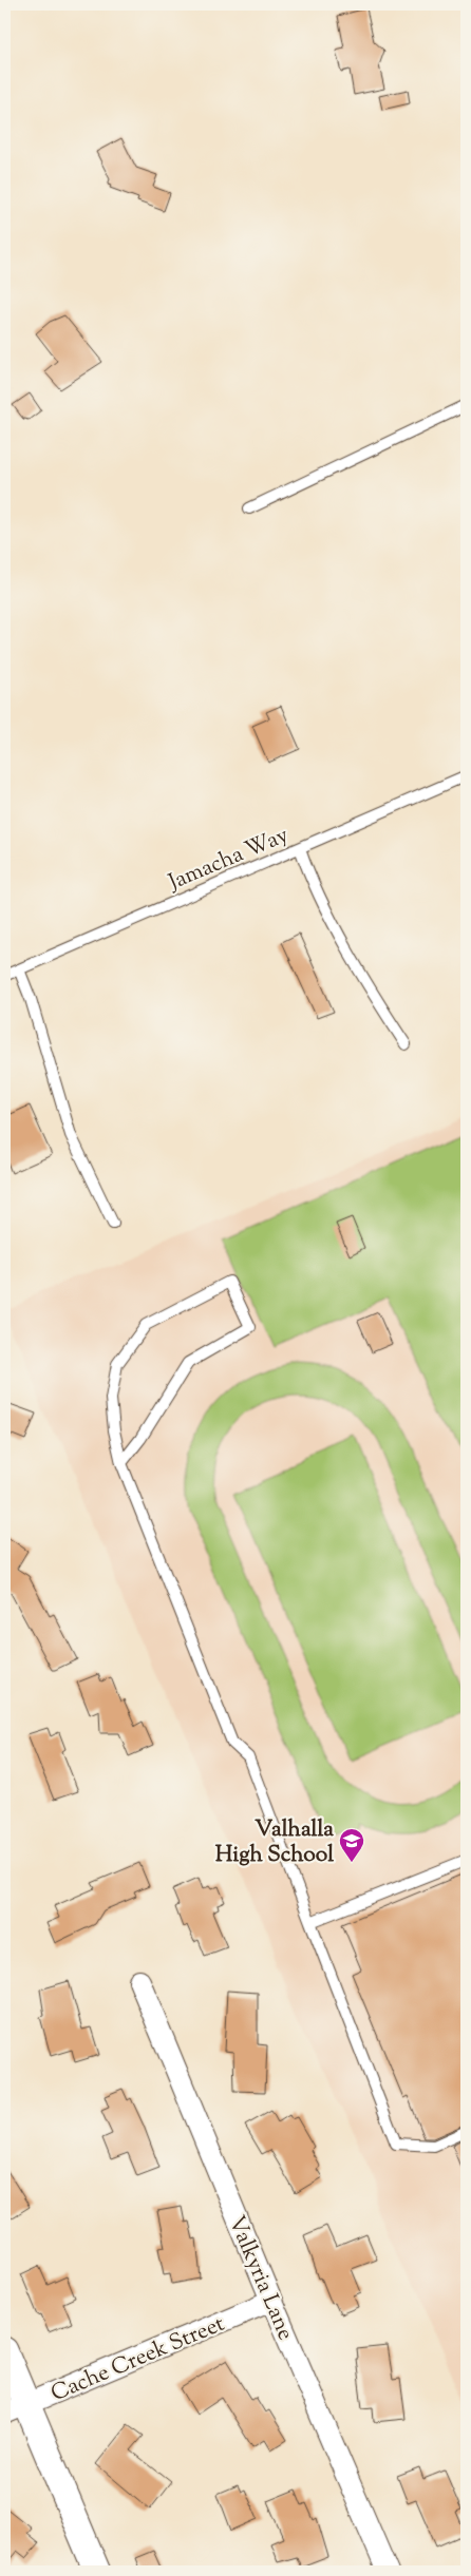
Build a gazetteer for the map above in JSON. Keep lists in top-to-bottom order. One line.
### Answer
{"streets":{"street":["Valkyria Lane","Cache Creek Street"],"lane":["Jamacha Way"]},"crossings":[["Valkyria Lane","Cache Creek Street"]],"places":{"school or university":["Valhalla High School"]}}
